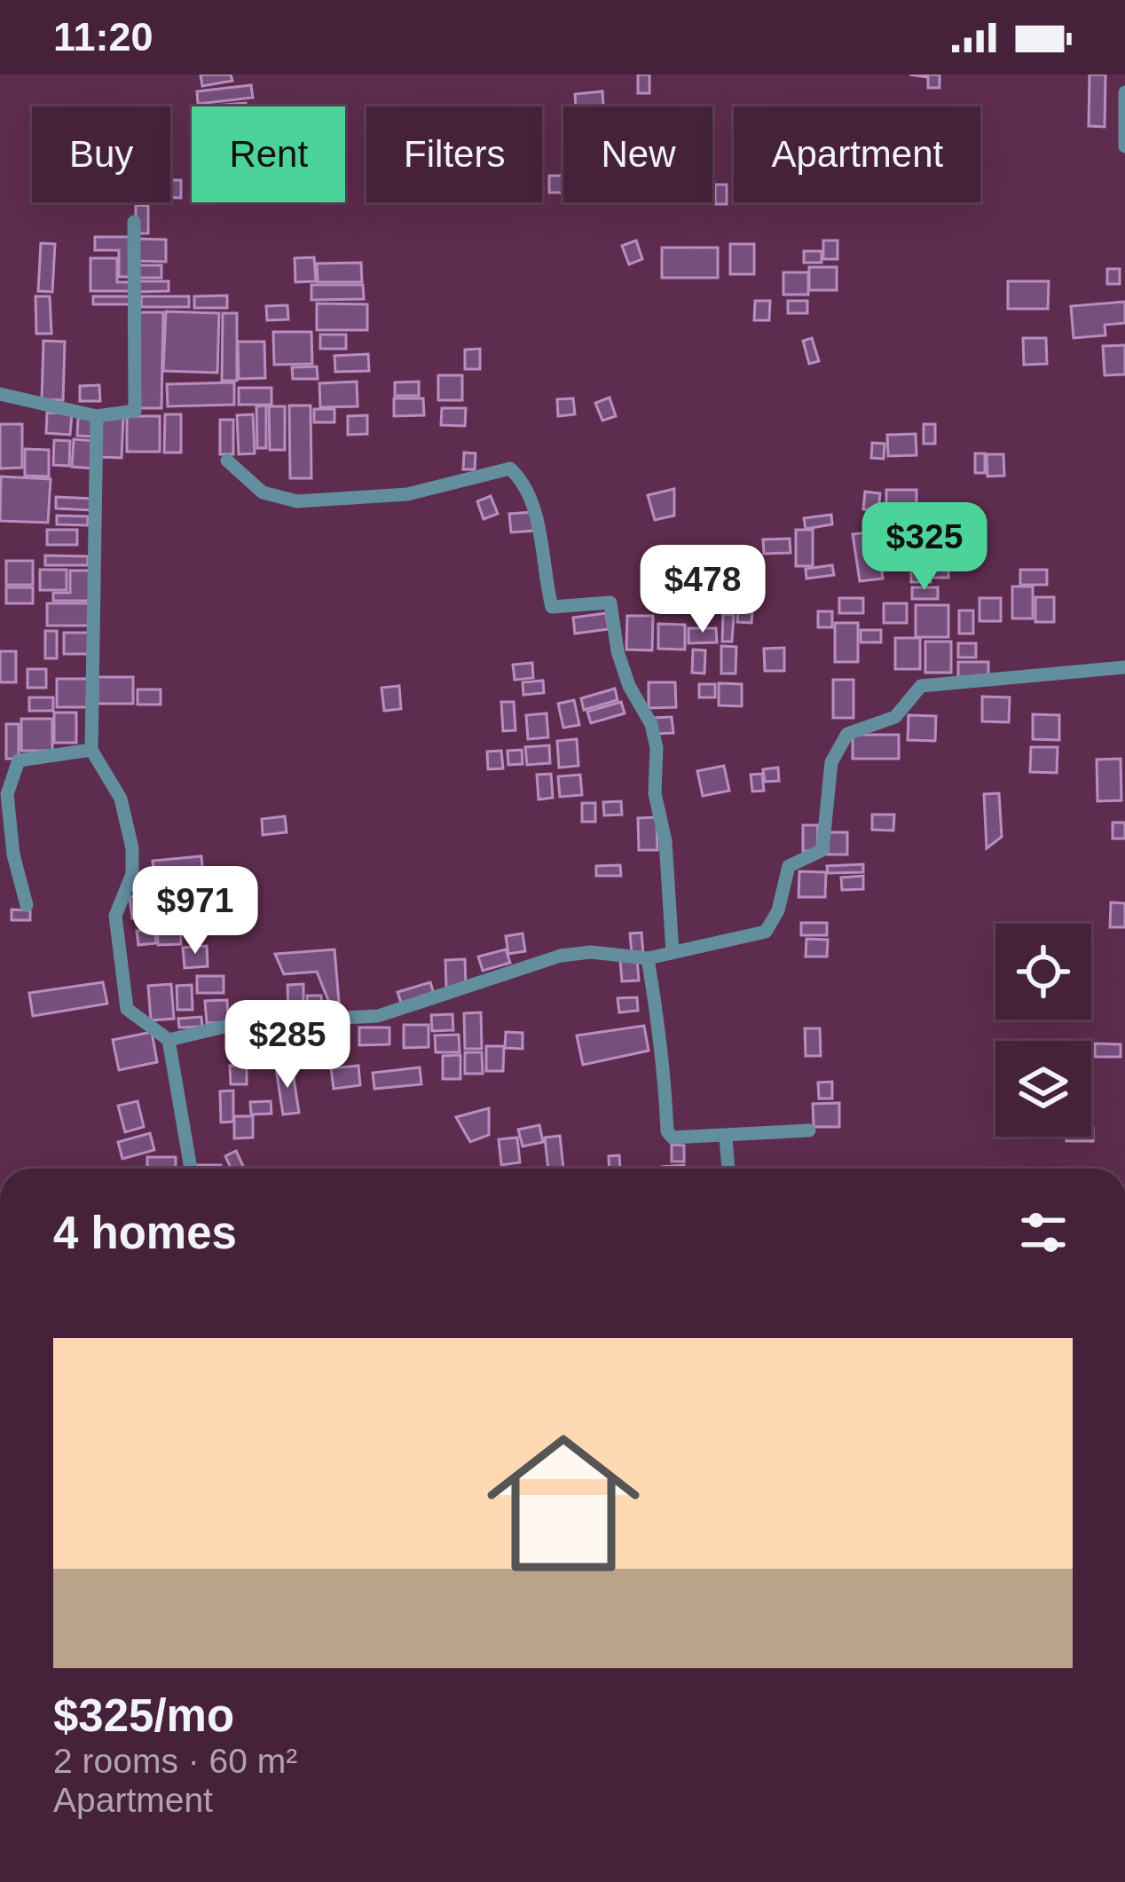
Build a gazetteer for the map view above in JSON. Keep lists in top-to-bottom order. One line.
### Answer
{"page":{"status":"11:20","chip":["Buy","Rent","Filters","New","Apartment"],"price":["$325","$478","$971","$285"],"heading":"4 homes","list":[{"name":"$325/mo","note":"2 rooms · 60 m² · Apartment"}]}}
